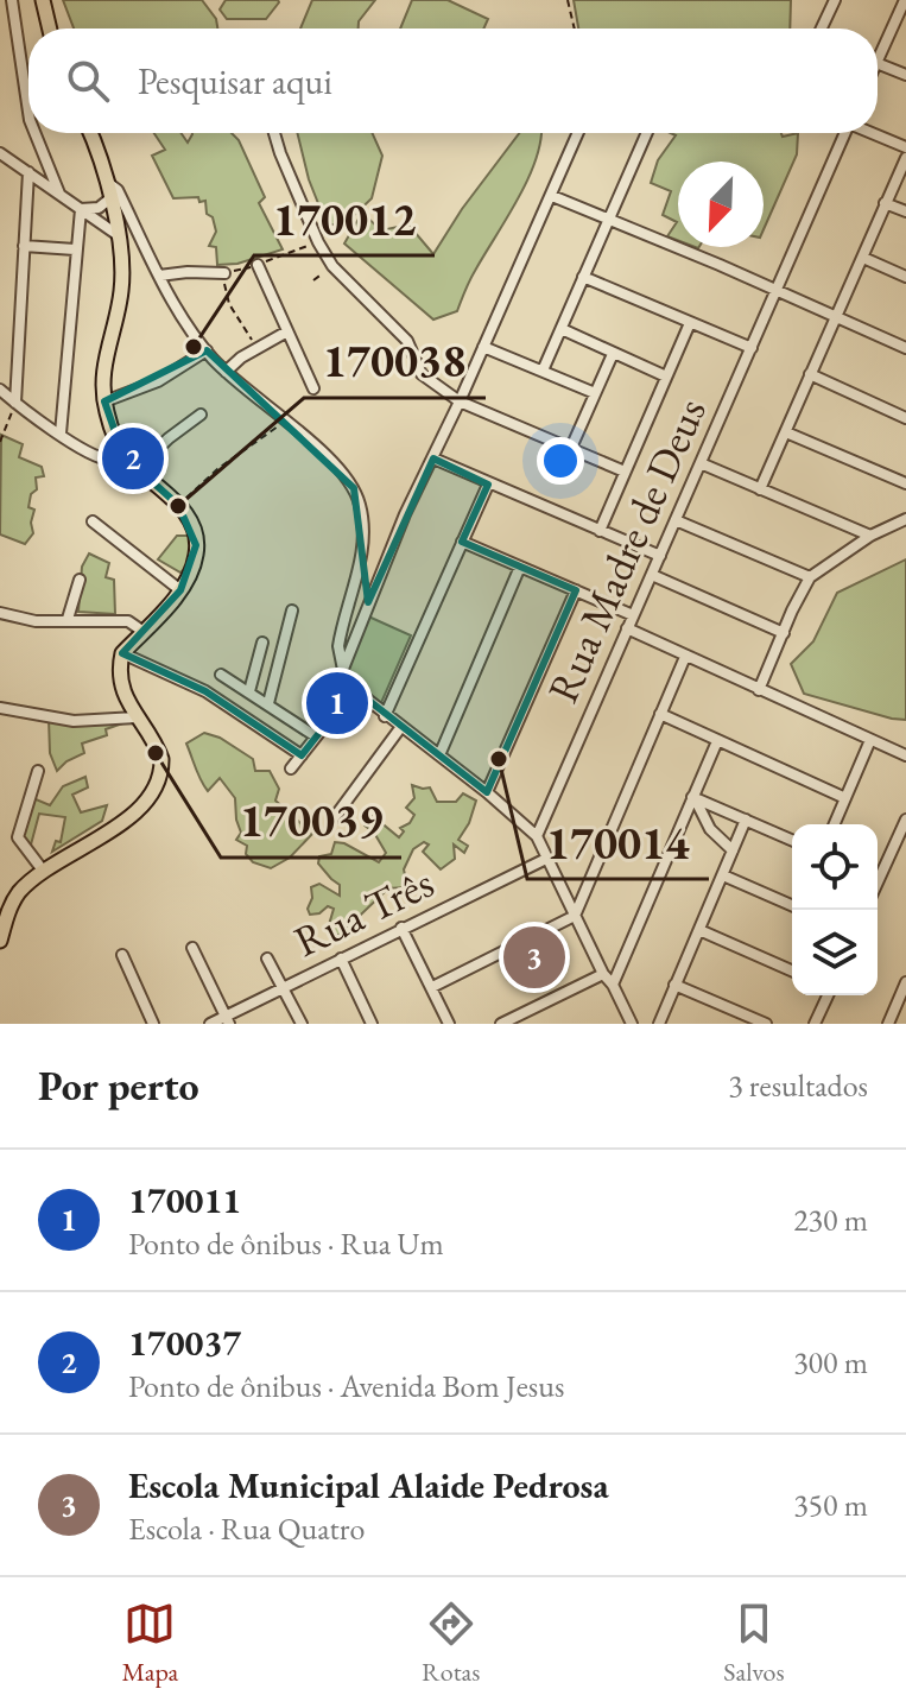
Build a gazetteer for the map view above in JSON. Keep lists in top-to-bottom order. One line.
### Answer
{"streets":{"street":["Rua Madre de Deus","Rua Três"]},"places":["170012","170038","170039","170014"],"north":"bottom left","page":{"search":"Pesquisar aqui","pins":["2","1","3"],"heading":["Por perto","3 resultados"],"list":[{"mark":"1","name":"170011","note":"Ponto de ônibus · Rua Um","value":"230 m"},{"mark":"2","name":"170037","note":"Ponto de ônibus · Avenida Bom Jesus","value":"300 m"},{"mark":"3","name":"Escola Municipal Alaide Pedrosa","note":"Escola · Rua Quatro","value":"350 m"}],"nav":["Mapa","Rotas","Salvos"]}}
